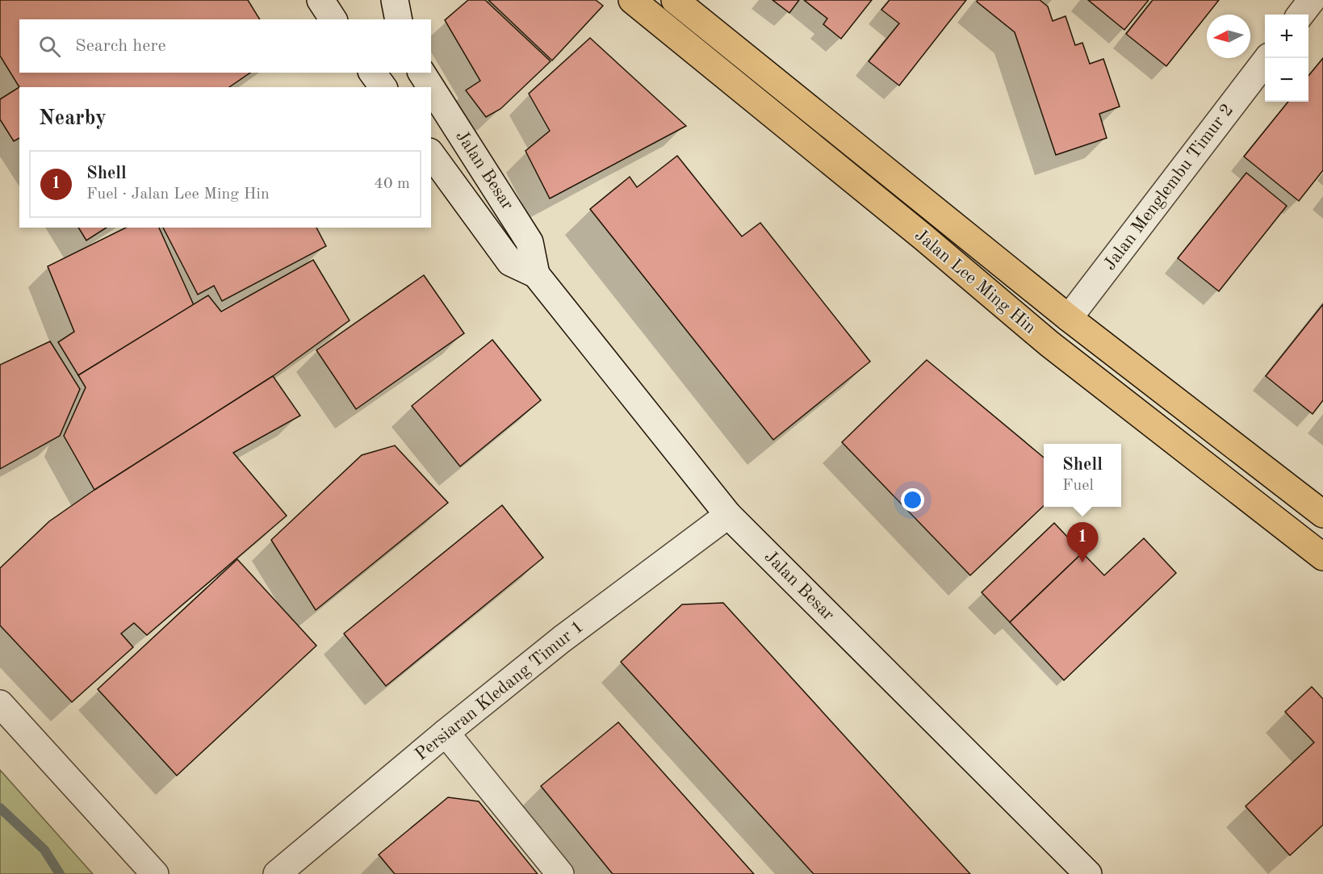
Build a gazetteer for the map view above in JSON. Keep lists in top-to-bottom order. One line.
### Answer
{"streets":{"main road":["Jalan Lee Ming Hin"],"street":["Jalan Besar","Jalan Menglembu Timur 2","Persiaran Kledang Timur 1"]},"crossings":[["Jalan Besar","Persiaran Kledang Timur 1"],["Jalan Menglembu Timur 2","Jalan Lee Ming Hin"]],"north":"left","page":{"map_buttons":["+","−"],"search":"Search here","heading":"Nearby","list":[{"mark":"1","name":"Shell","note":"Fuel · Jalan Lee Ming Hin","value":"40 m"}],"popup":["Shell","Fuel"],"pins":"1"}}
